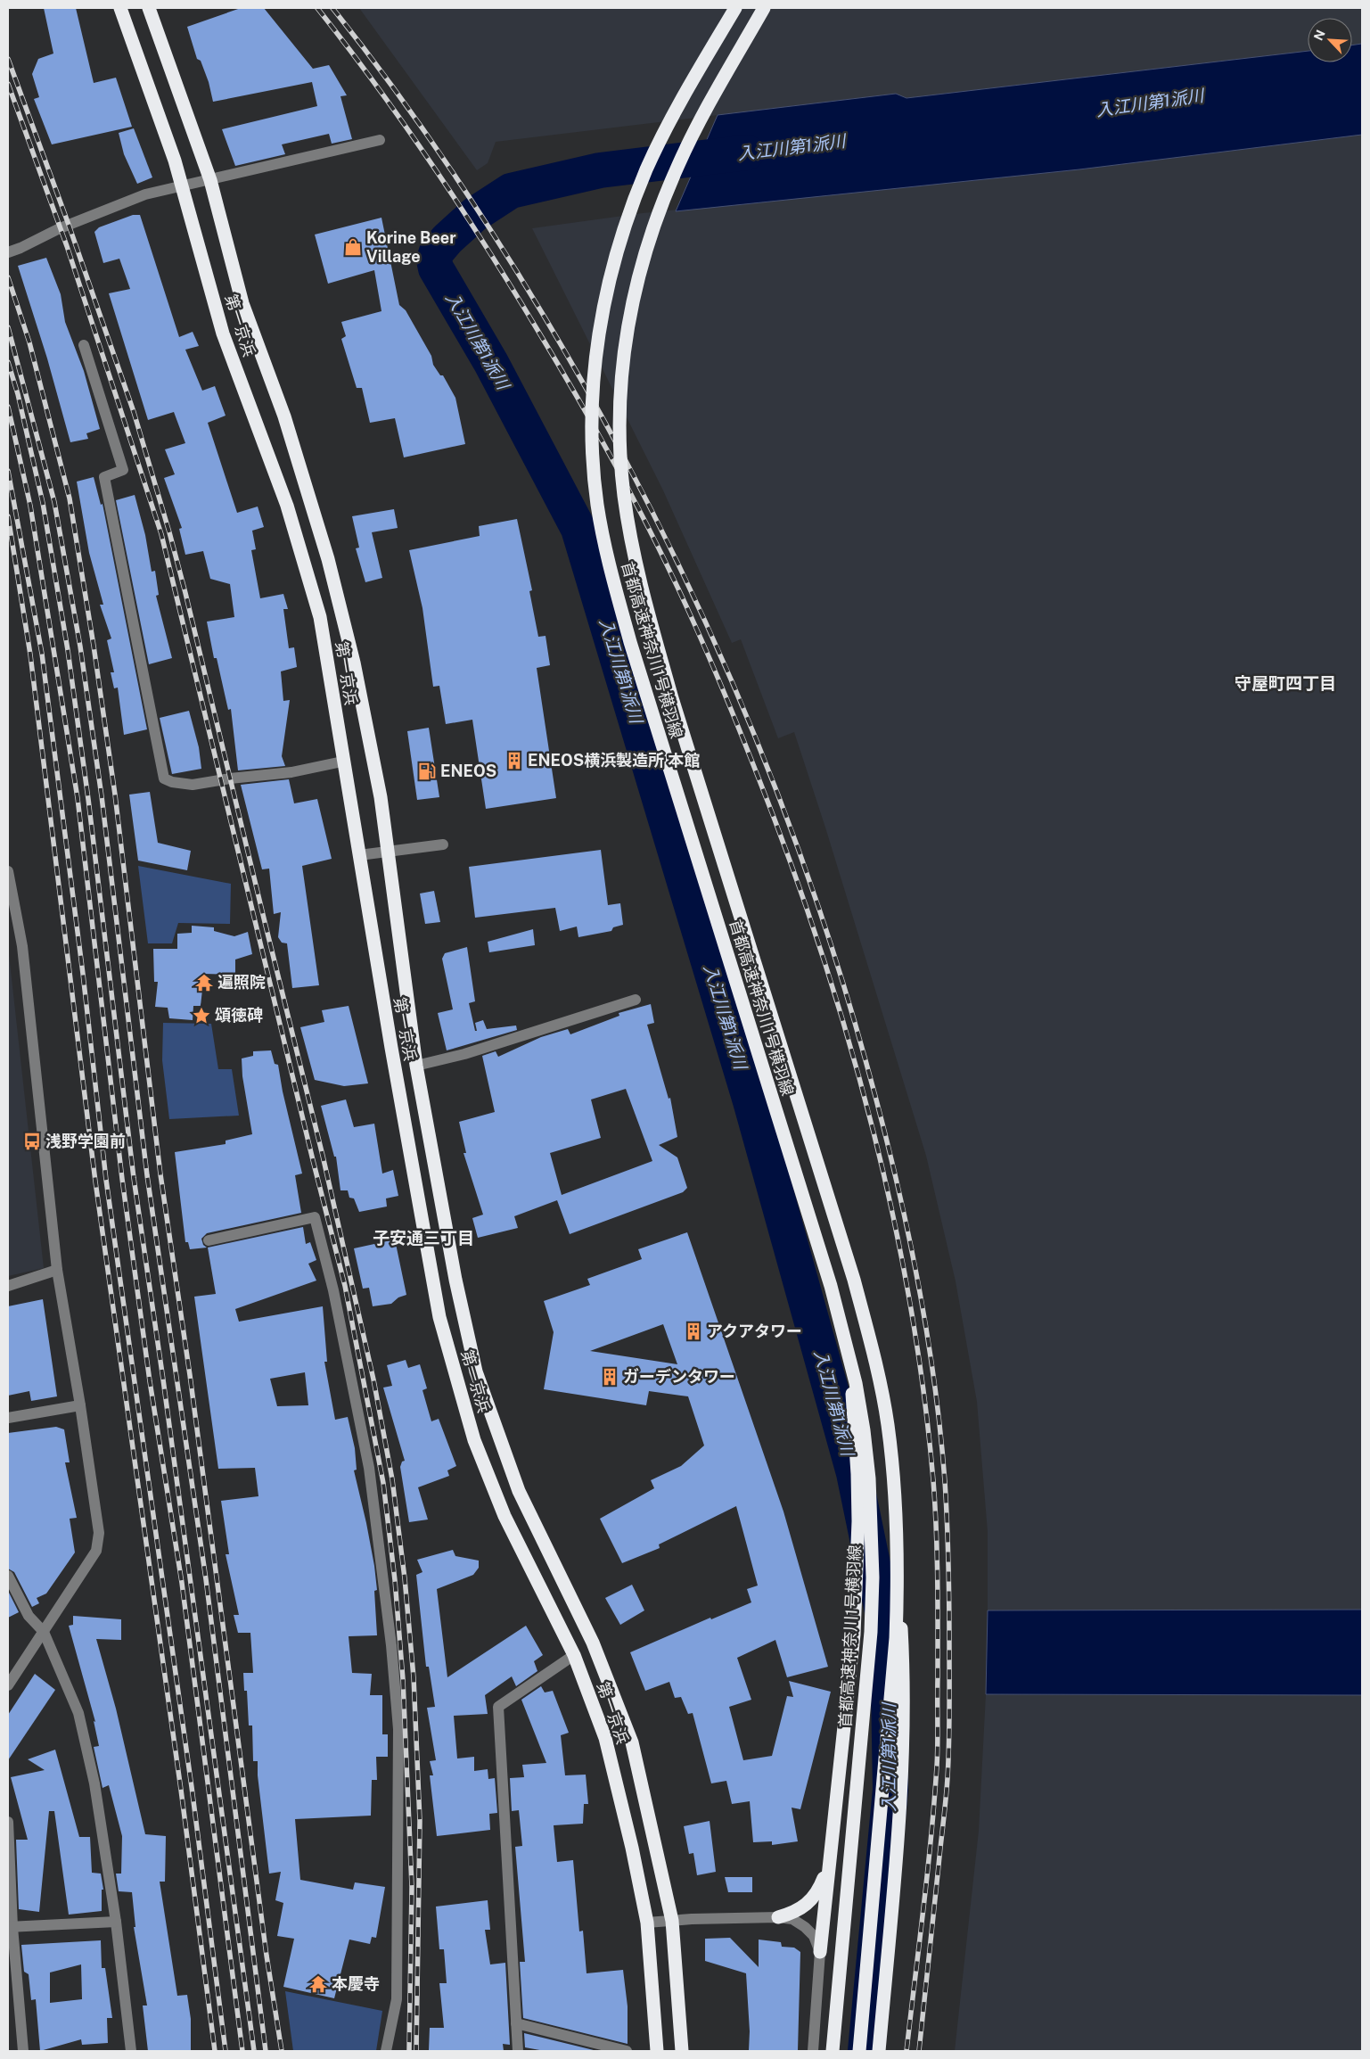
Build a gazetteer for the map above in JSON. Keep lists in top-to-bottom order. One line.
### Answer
{"streets":{"highway":["第一京浜","首都高速神奈川1号横羽線"]},"districts":["守屋町四丁目","子安通三丁目"],"water":["入江川第1派川"],"places":{"shop":["Korine Beer Village"],"building":["ENEOS横浜製造所 本館","アクアタワー","ガーデンタワー"],"fuel station":["ENEOS"],"temple":["遍照院","本慶寺"],"place":["頌徳碑"],"bus stop":["浅野学園前"]},"north":"top left"}
